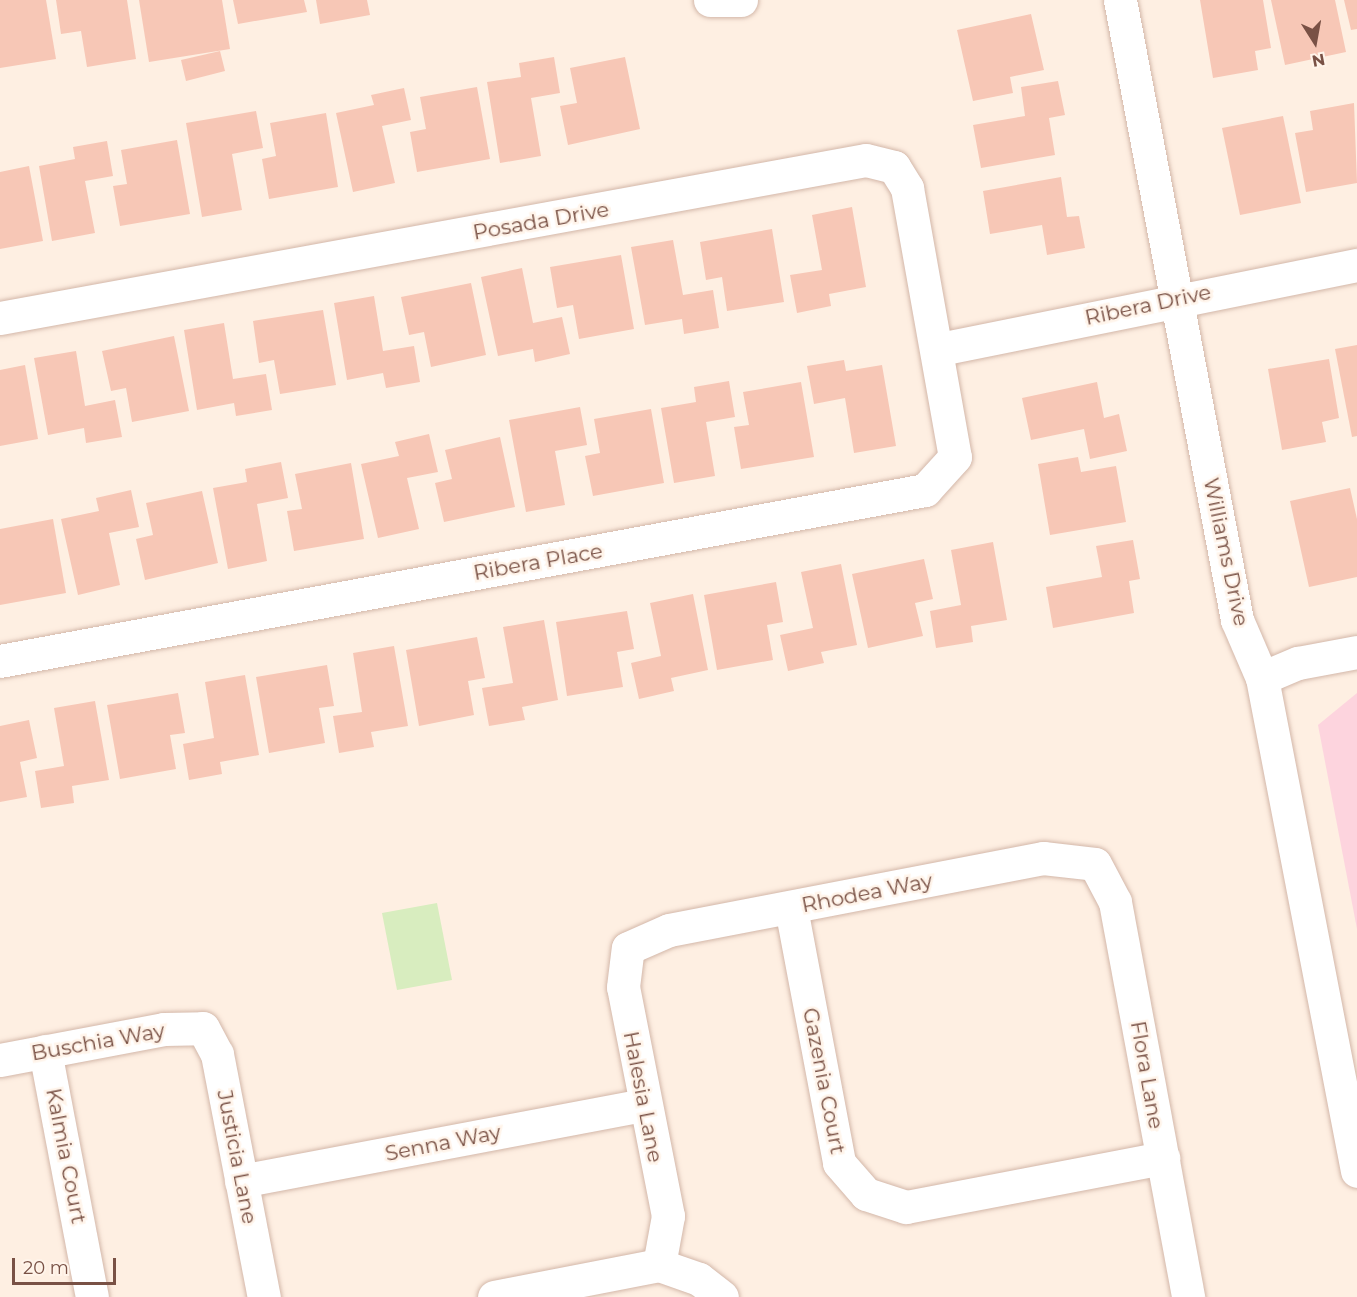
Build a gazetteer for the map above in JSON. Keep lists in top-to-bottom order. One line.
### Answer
{"streets":{"street":["Posada Drive","Ribera Drive","Williams Drive","Ribera Place","Rhodea Way","Buschia Way","Flora Lane","Gazenia Court","Halesia Lane","Senna Way","Kalmia Court","Justicia Lane"]},"crossings":[["Posada Drive","Ribera Drive"],["Posada Drive","Ribera Place"],["Ribera Drive","Williams Drive"],["Ribera Drive","Ribera Place"],["Rhodea Way","Flora Lane"],["Rhodea Way","Gazenia Court"],["Rhodea Way","Halesia Lane"],["Buschia Way","Kalmia Court"],["Buschia Way","Justicia Lane"],["Flora Lane","Gazenia Court"],["Halesia Lane","Senna Way"],["Senna Way","Justicia Lane"]],"scale_bar":"20 m","north":"bottom"}
